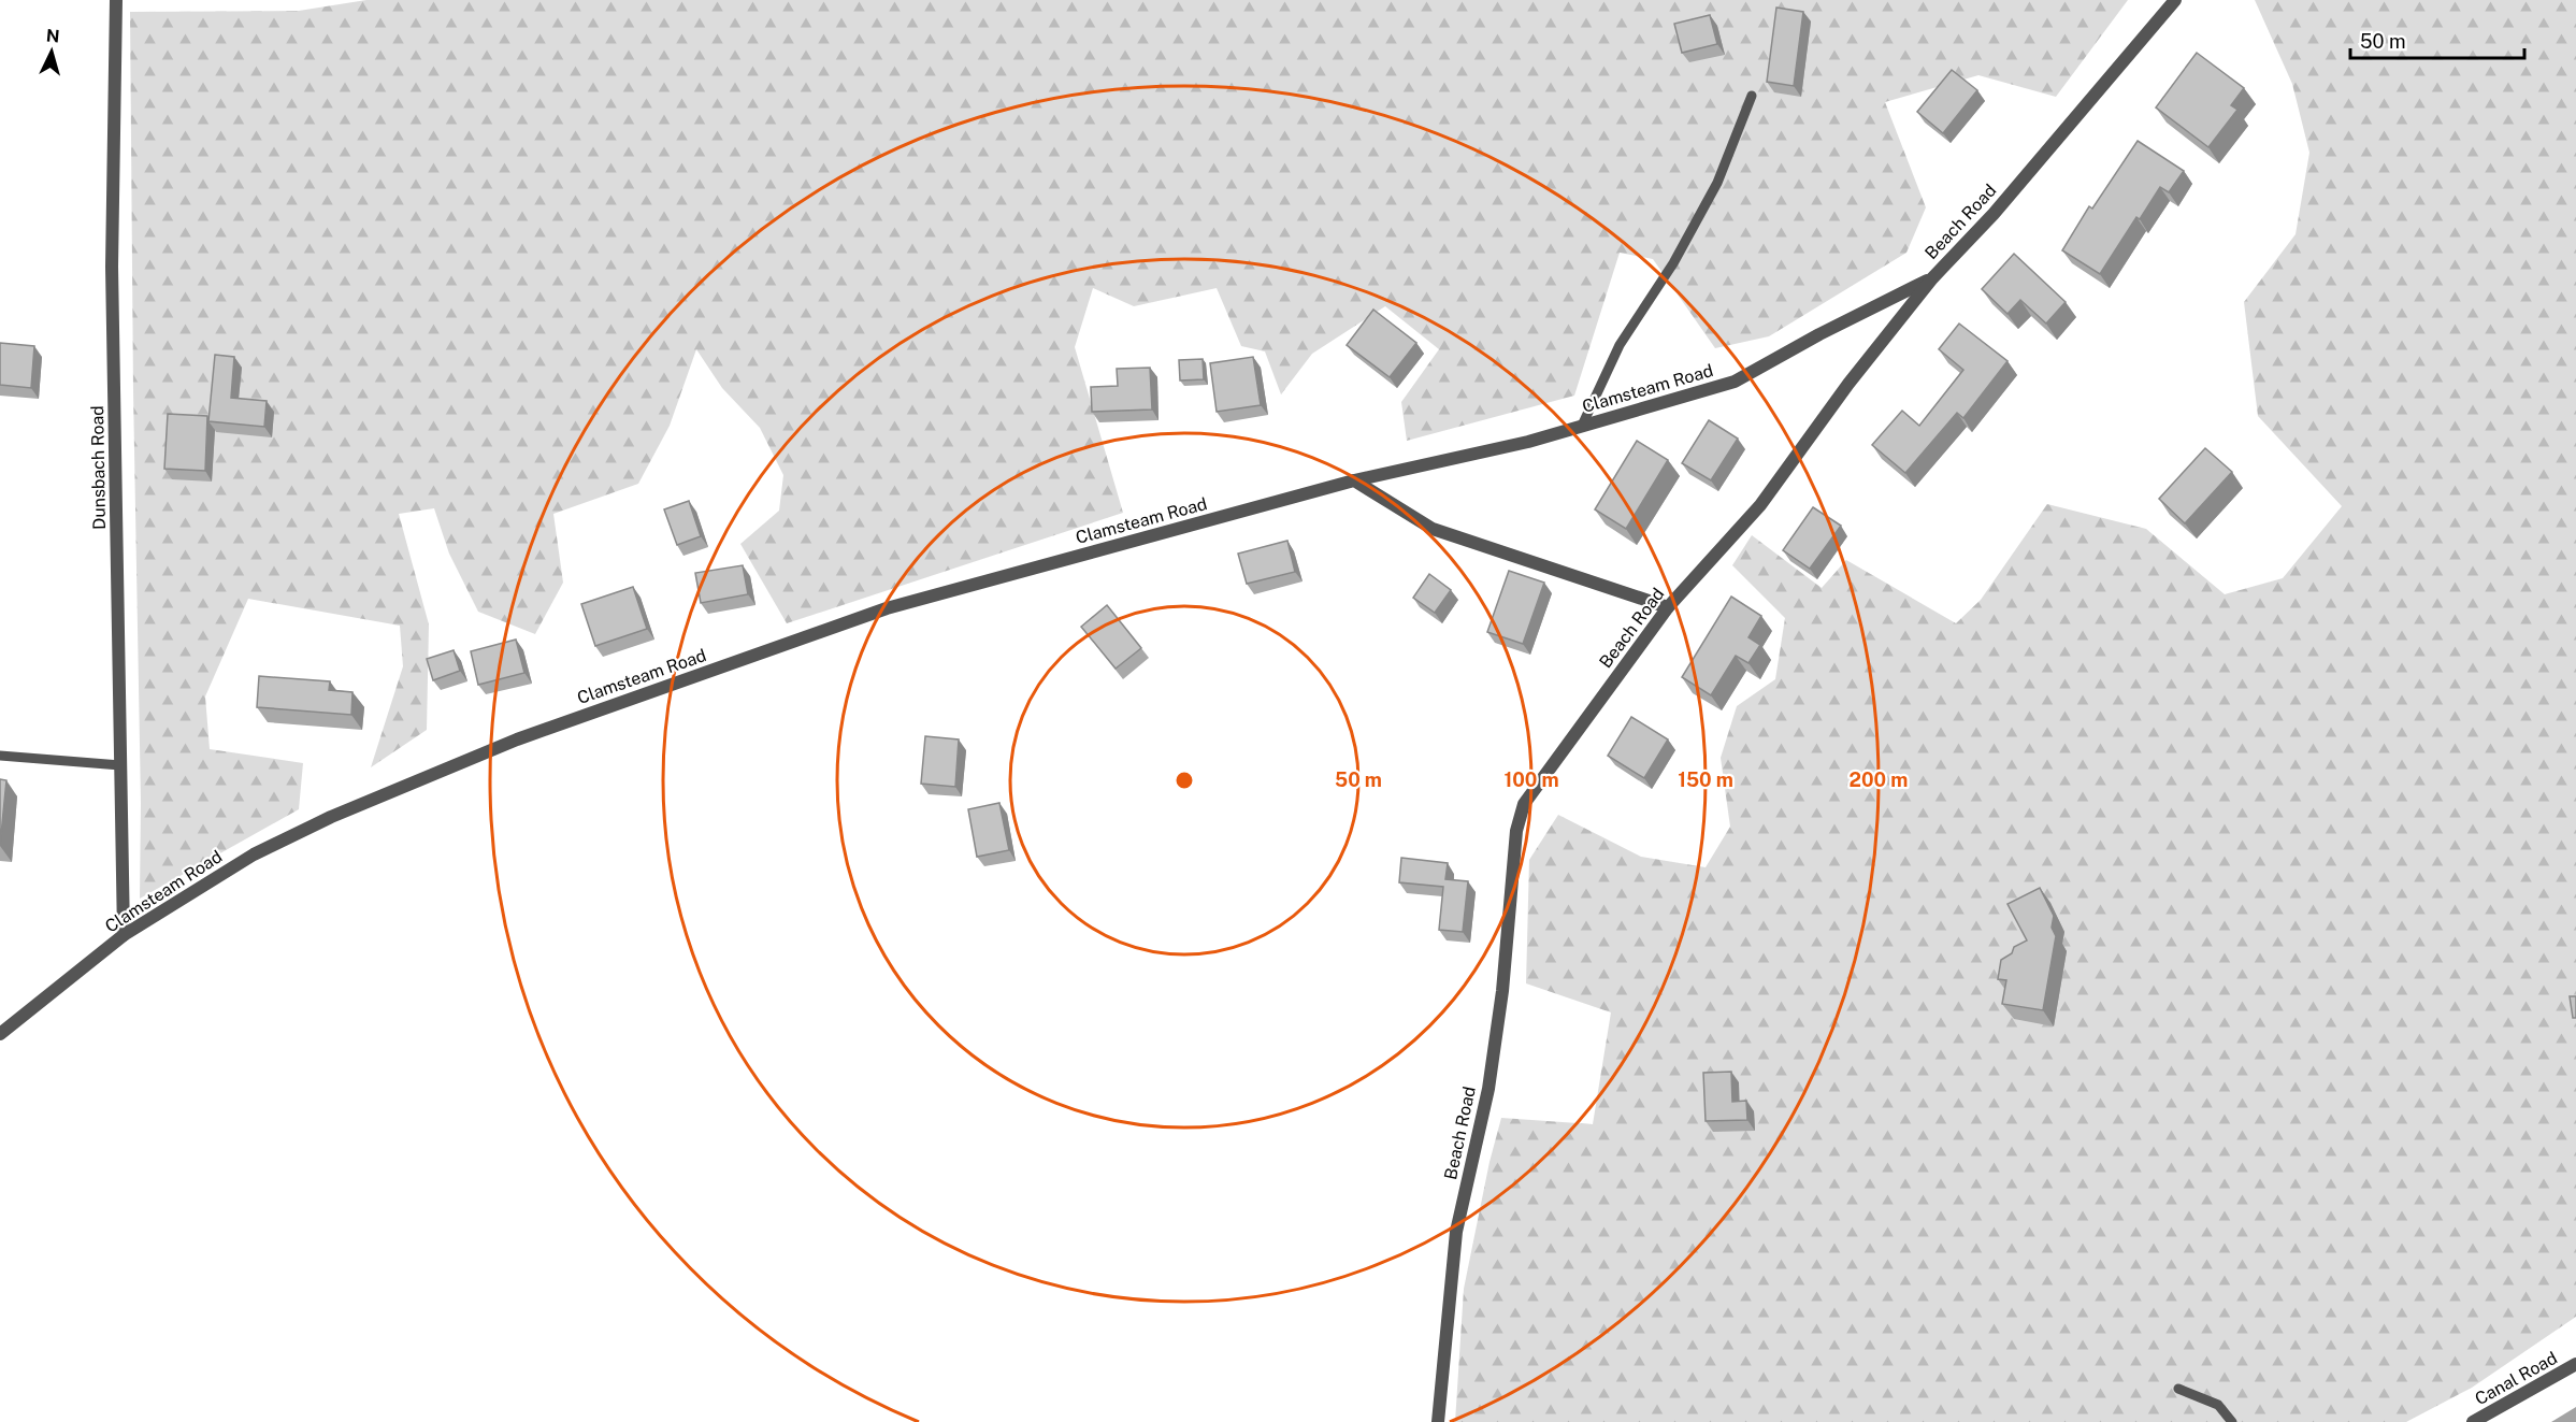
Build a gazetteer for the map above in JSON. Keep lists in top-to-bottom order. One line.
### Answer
{"streets":{"street":["Beach Road","Clamsteam Road","Dunsbach Road","Canal Road"]},"crossings":[["Beach Road","Clamsteam Road"],["Clamsteam Road","Dunsbach Road"]],"scale_bar":"50 m","north":"top","rings":["50 m","100 m","150 m","200 m"]}
